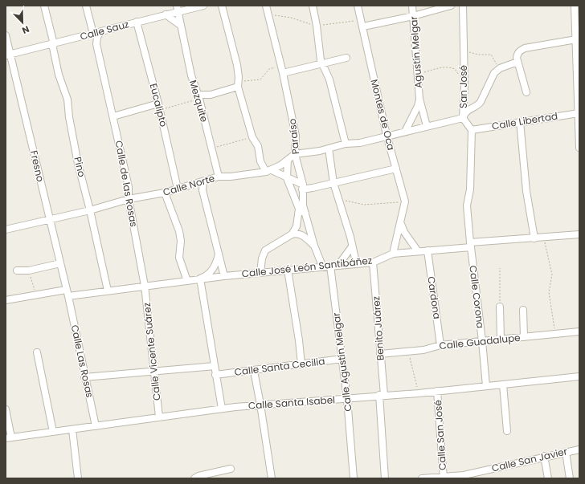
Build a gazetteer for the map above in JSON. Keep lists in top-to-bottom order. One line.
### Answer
{"streets":{"street":["Calle Sauz","Agustín Melgar","San José","Mezquite","Eucalipto","Montes de Oca","Calle Libertad","Paraíso","Fresno","Pino","Calle de las Rosas","Calle Norte","Calle José León Santibáñez","Calle Corona","Cardona","Benito Juárez","Calle Guadalupe","Calle Vicente Suárez","Calle Las Rosas","Calle Agustín Melgar","Calle Santa Cecilia","Calle Santa Isabel","Calle San José","Calle San Javier"]},"crossings":[["Calle Sauz","Mezquite"],["Calle Sauz","Eucalipto"],["Calle Sauz","Fresno"],["Calle Sauz","Pino"],["San José","Calle Libertad"],["Mezquite","Calle Norte"],["Eucalipto","Calle Norte"],["Paraíso","Calle Norte"],["Paraíso","Calle José León Santibáñez"],["Fresno","Calle Norte"],["Fresno","Calle José León Santibáñez"],["Fresno","Calle Las Rosas"],["Pino","Calle Norte"],["Pino","Calle José León Santibáñez"],["Calle de las Rosas","Calle Norte"],["Calle de las Rosas","Calle José León Santibáñez"],["Calle de las Rosas","Calle Vicente Suárez"],["Calle José León Santibáñez","Calle Corona"],["Calle José León Santibáñez","Cardona"],["Calle José León Santibáñez","Benito Juárez"],["Calle José León Santibáñez","Calle Vicente Suárez"],["Calle José León Santibáñez","Calle Las Rosas"],["Calle José León Santibáñez","Calle Agustín Melgar"],["Calle Corona","Calle Guadalupe"],["Calle Corona","Calle Santa Isabel"],["Cardona","Calle Guadalupe"],["Benito Juárez","Calle Guadalupe"],["Benito Juárez","Calle Santa Isabel"],["Calle Vicente Suárez","Calle Santa Isabel"],["Calle Las Rosas","Calle Santa Isabel"],["Calle Agustín Melgar","Calle Santa Cecilia"],["Calle Agustín Melgar","Calle Santa Isabel"],["Calle Santa Isabel","Calle San José"],["Calle San José","Calle San Javier"]],"north":"bottom right"}
